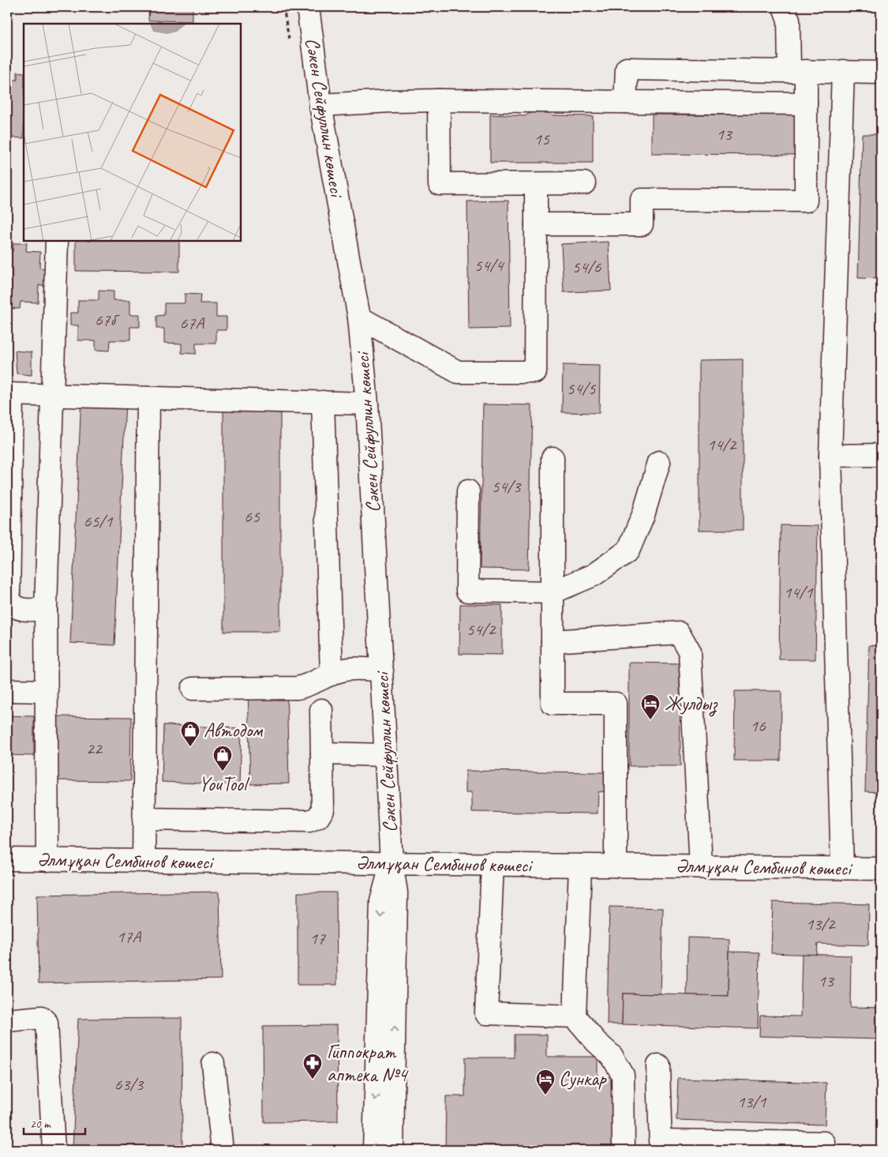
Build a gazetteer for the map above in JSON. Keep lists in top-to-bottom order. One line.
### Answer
{"streets":{"street":["Сәкен Сейфуллин көшесі","Әлмұқан Сембинов көшесі"]},"crossings":[["Сәкен Сейфуллин көшесі","Әлмұқан Сембинов көшесі"]],"places":{"hotel":["Жулдыз","Сункар"],"shop":["Автодом","YouTool"],"pharmacy":["Гиппократ аптека №4"]},"house_numbers":["13","15","54/4","54/6","67б","67А","54/5","14/2","54/3","65","65/1","14/1","54/2","16","22","13/2","17А","17","13","63/3","13/1"],"scale_bar":"20 m"}
